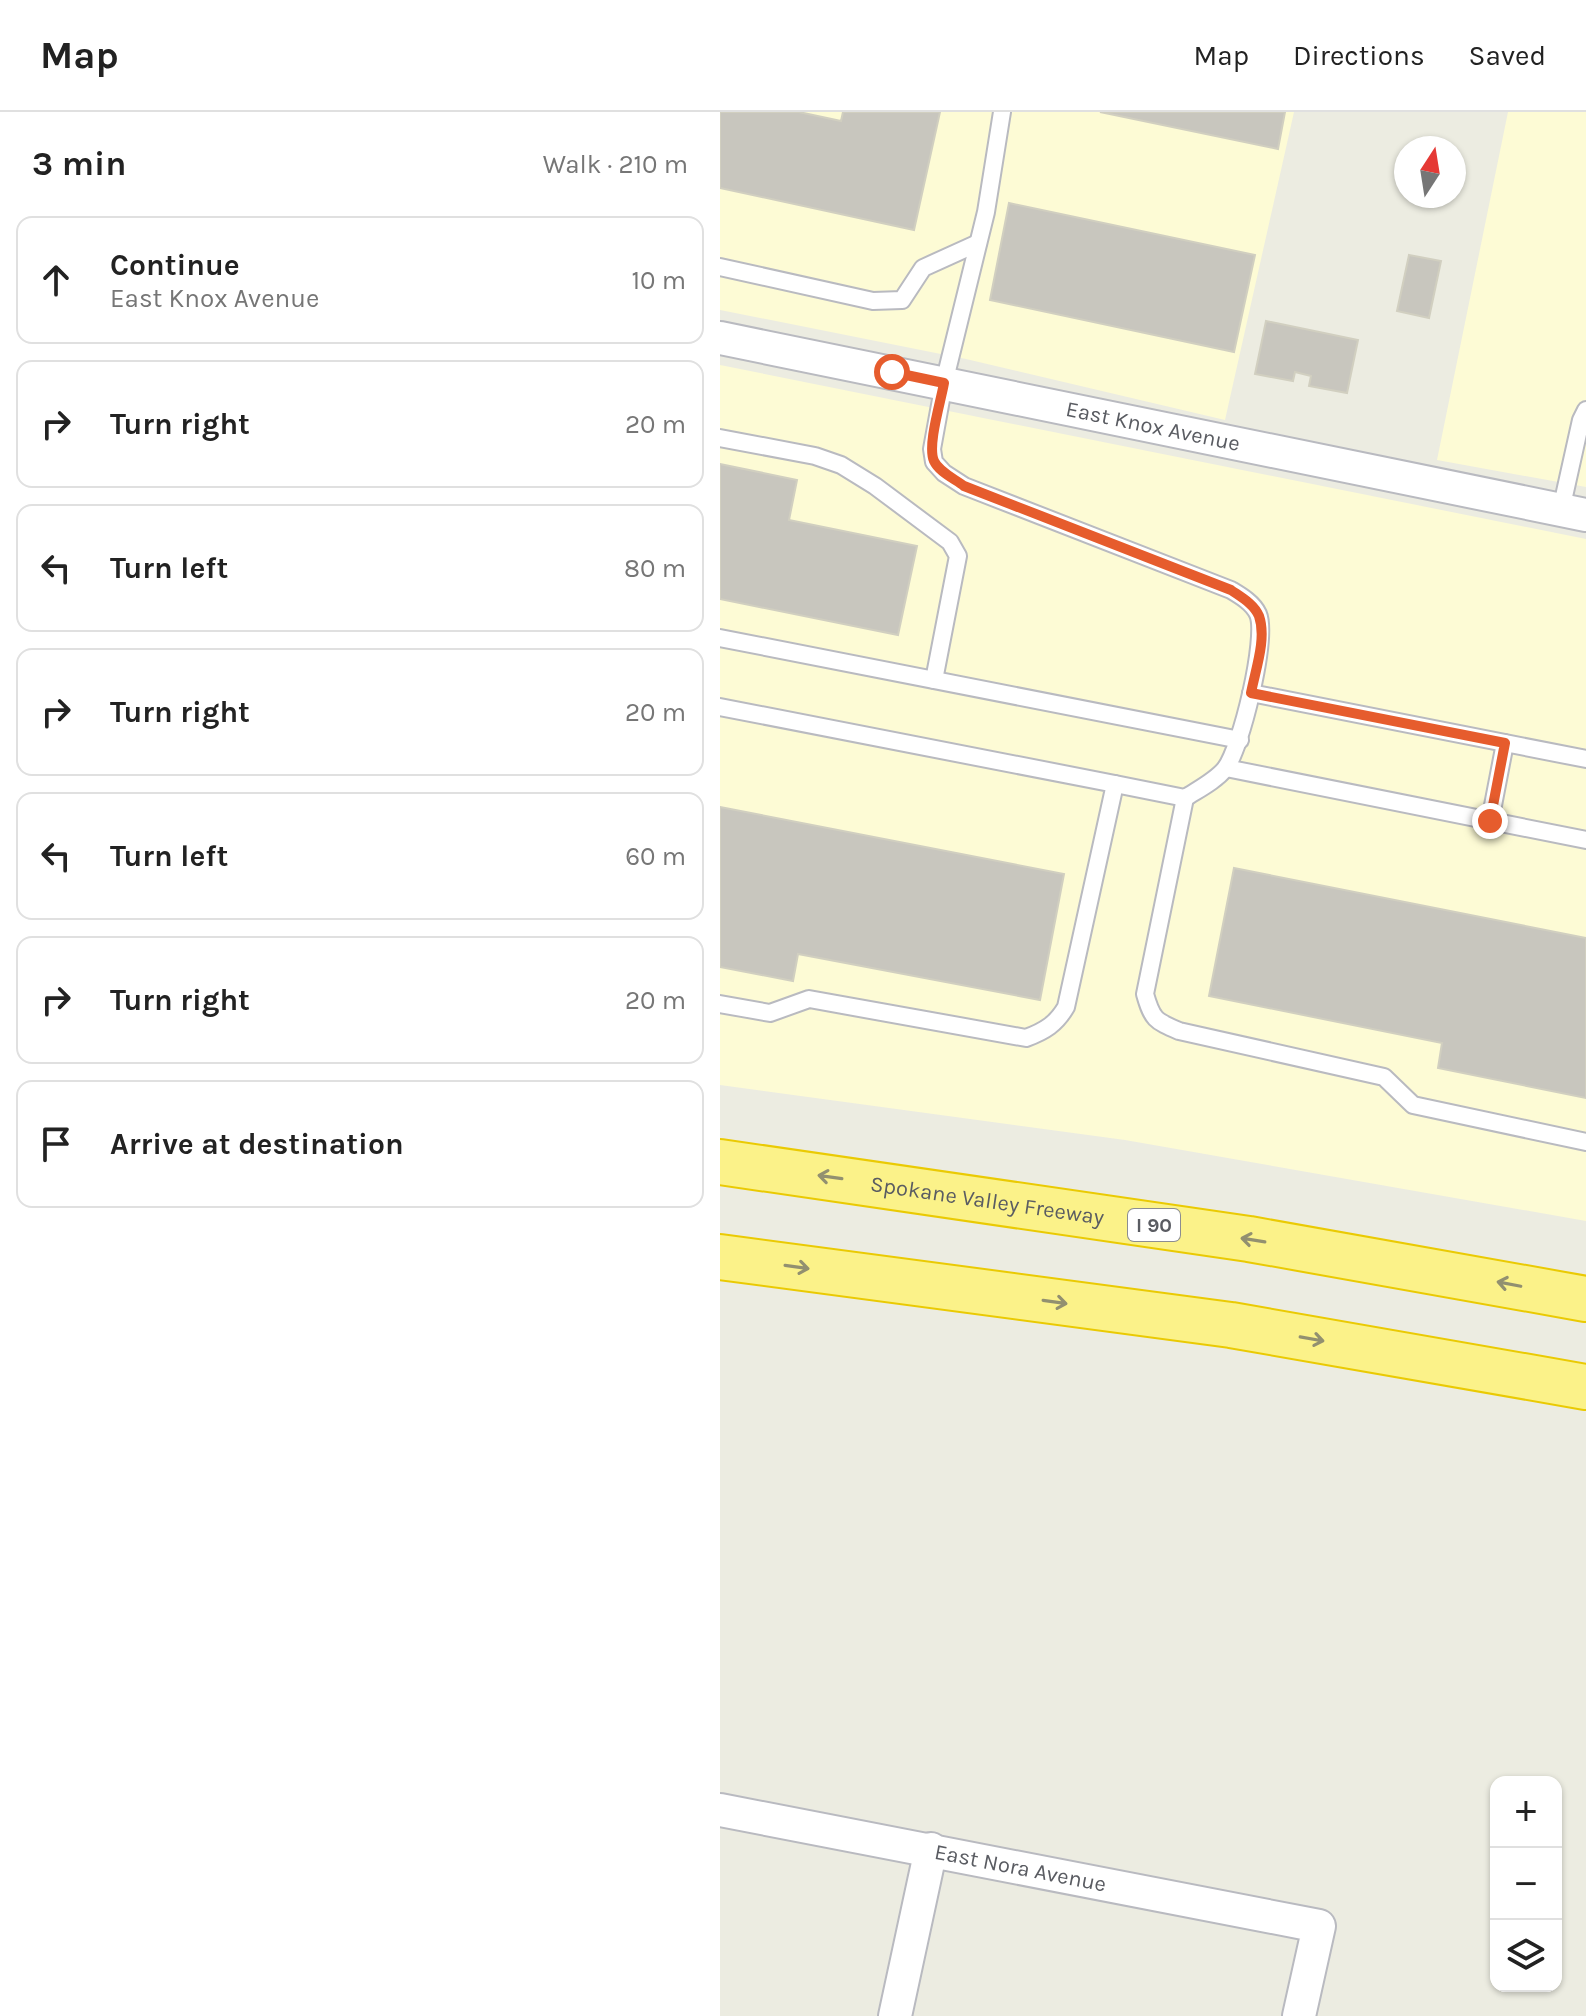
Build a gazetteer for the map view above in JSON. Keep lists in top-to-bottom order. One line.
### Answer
{"streets":{"highway":["Spokane Valley Freeway","I 90"],"street":["East Knox Avenue","East Nora Avenue"]},"north":"top","page":{"header":"Map","nav":["Map","Directions","Saved"],"heading":["3 min","Walk · 210 m"],"list":[["Continue","East Knox Avenue","10 m"],["Turn right","20 m"],["Turn left","80 m"],["Turn right","20 m"],["Turn left","60 m"],["Turn right","20 m"],"Arrive at destination"],"map_buttons":["+","−"]}}
